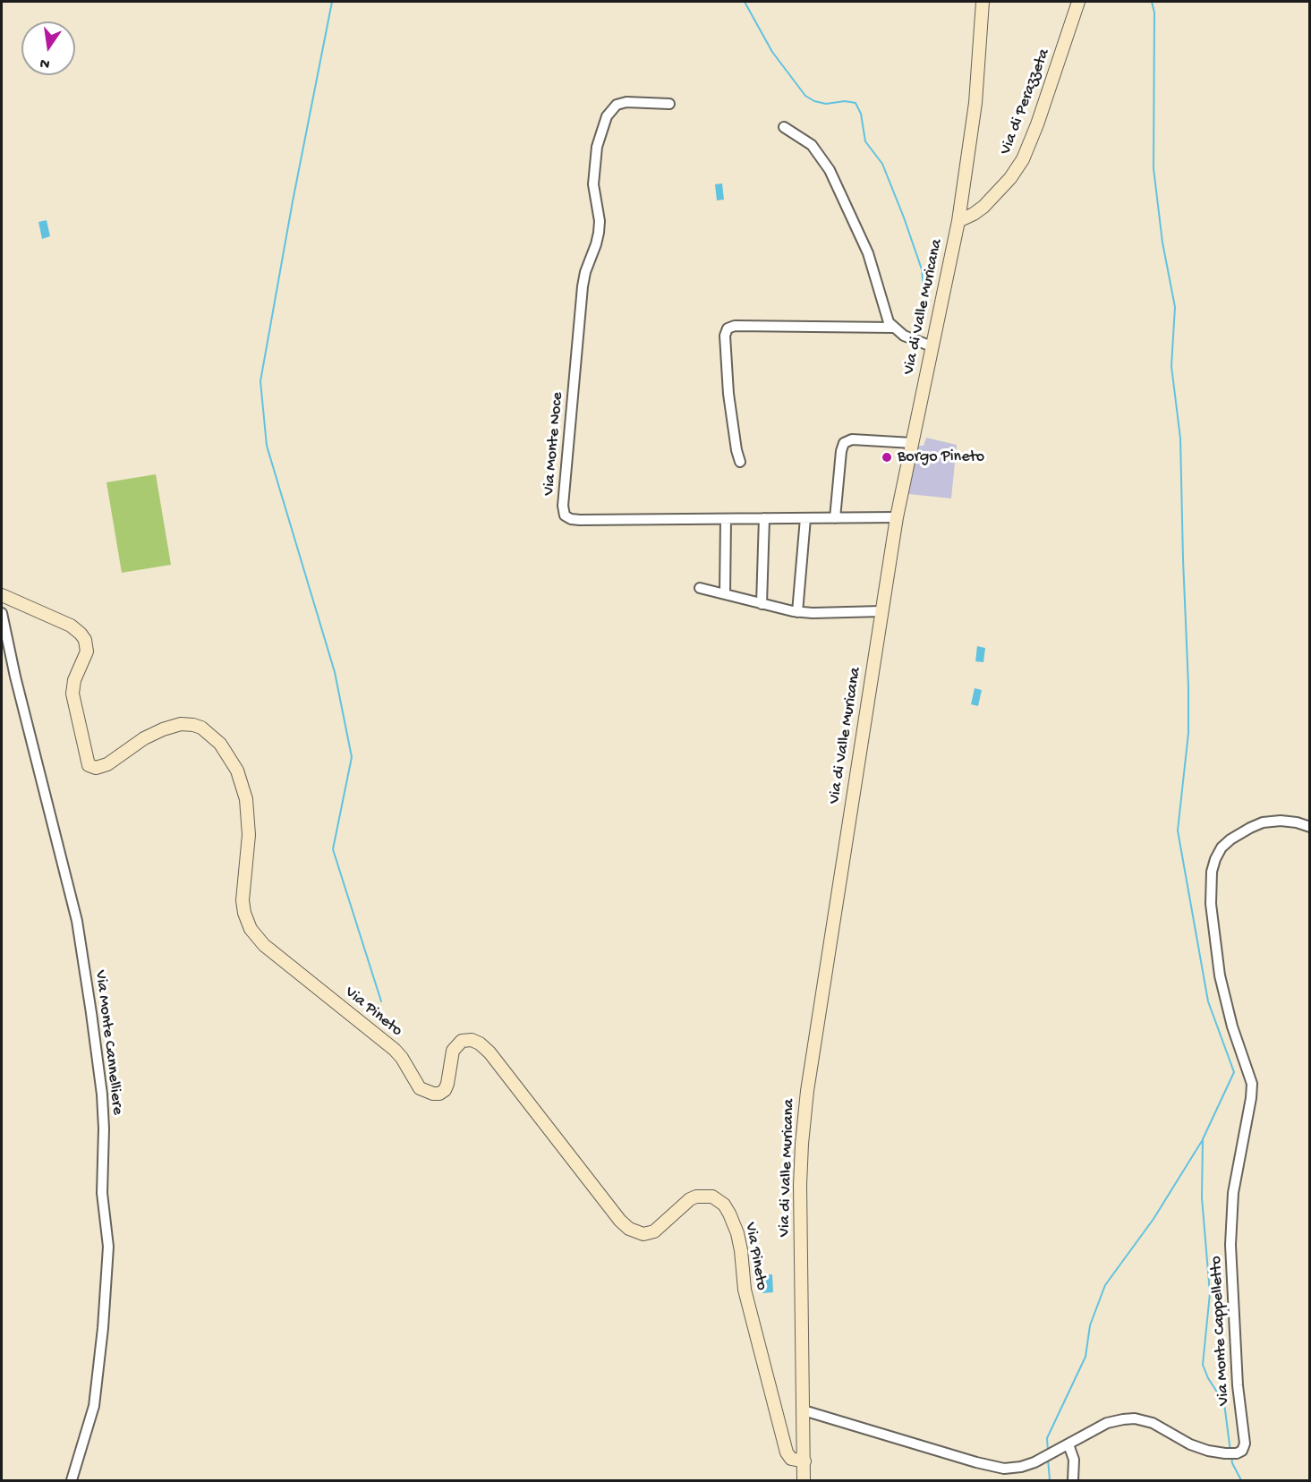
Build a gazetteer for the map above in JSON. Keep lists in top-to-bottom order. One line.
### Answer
{"streets":{"street":["Via di Perazzeta","Via di Valle Muricana","Via Monte Noce","Via Pineto","Via Monte Cannelliere","Via Monte Cappelletto"]},"crossings":[["Via di Perazzeta","Via di Valle Muricana"],["Via di Valle Muricana","Via Monte Noce"],["Via di Valle Muricana","Via Pineto"],["Via di Valle Muricana","Via Monte Cappelletto"]],"places":["Borgo Pineto"],"north":"bottom"}
